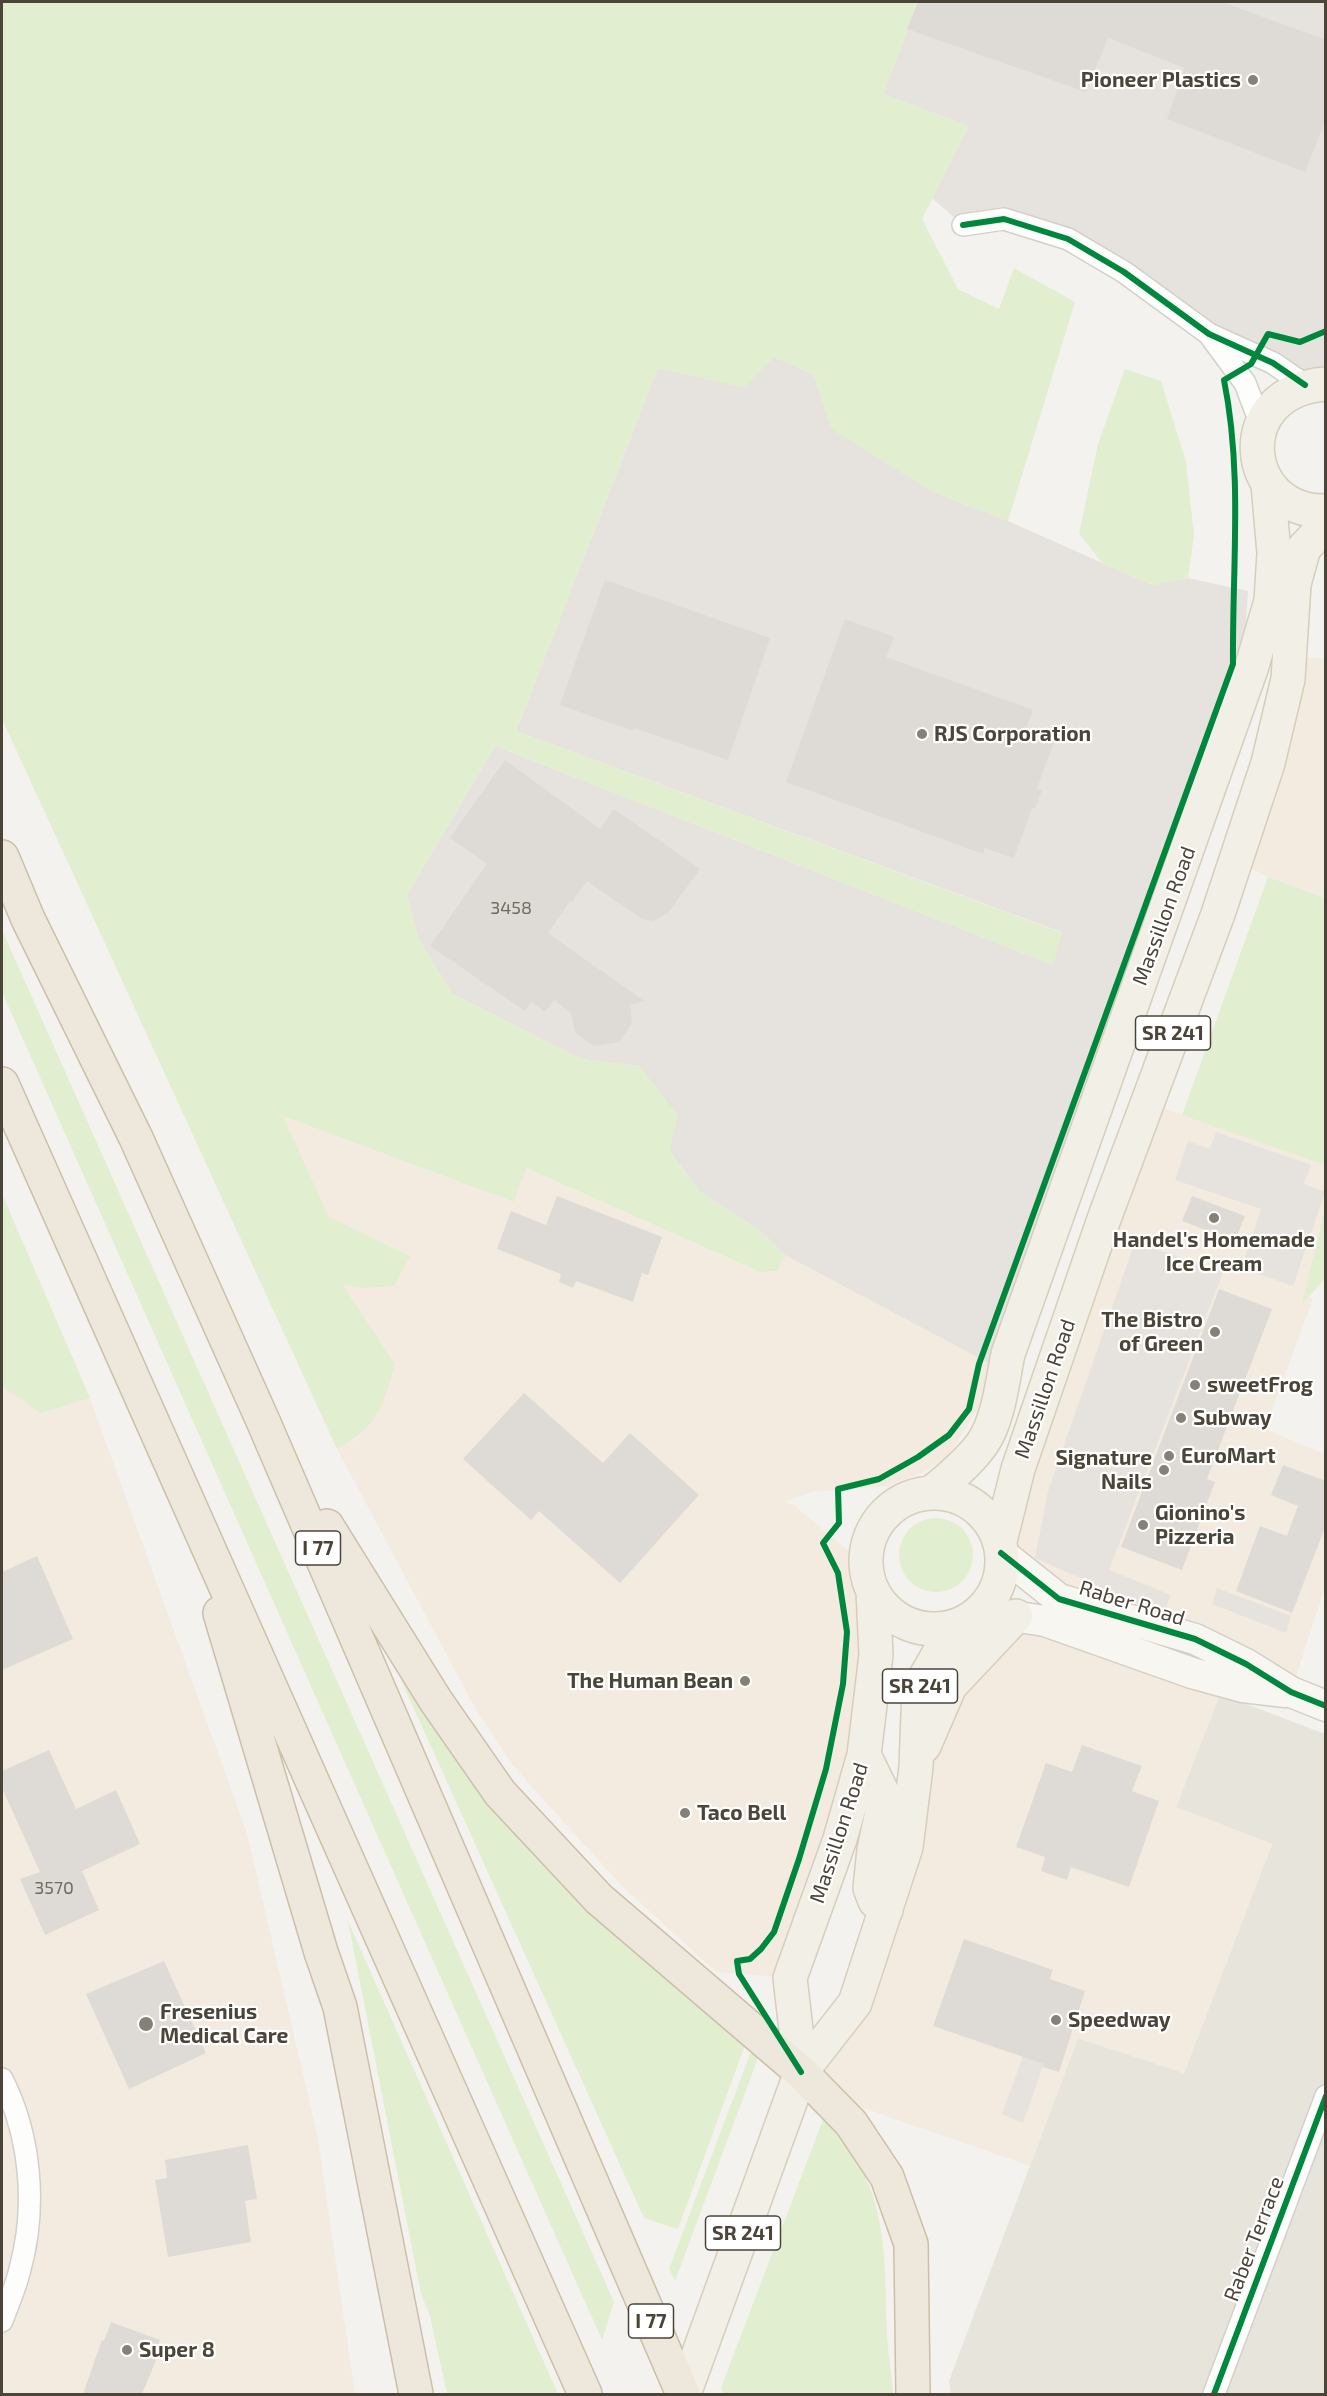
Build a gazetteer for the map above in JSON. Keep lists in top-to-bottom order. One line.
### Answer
{"streets":{"highway":["I 77"],"main road":["Massillon Road","SR 241"],"street":["Raber Road","Raber Terrace"]},"crossings":[["Massillon Road","I 77"],["Massillon Road","Raber Road"]],"places":["Pioneer Plastics","RJS Corporation","Handel's Homemade Ice Cream","The Bistro of Green","sweetFrog","Subway","EuroMart","Signature Nails","Gionino's Pizzeria","The Human Bean","Taco Bell","Speedway","Fresenius Medical Care","Super 8"],"house_numbers":["3458","3570"]}
